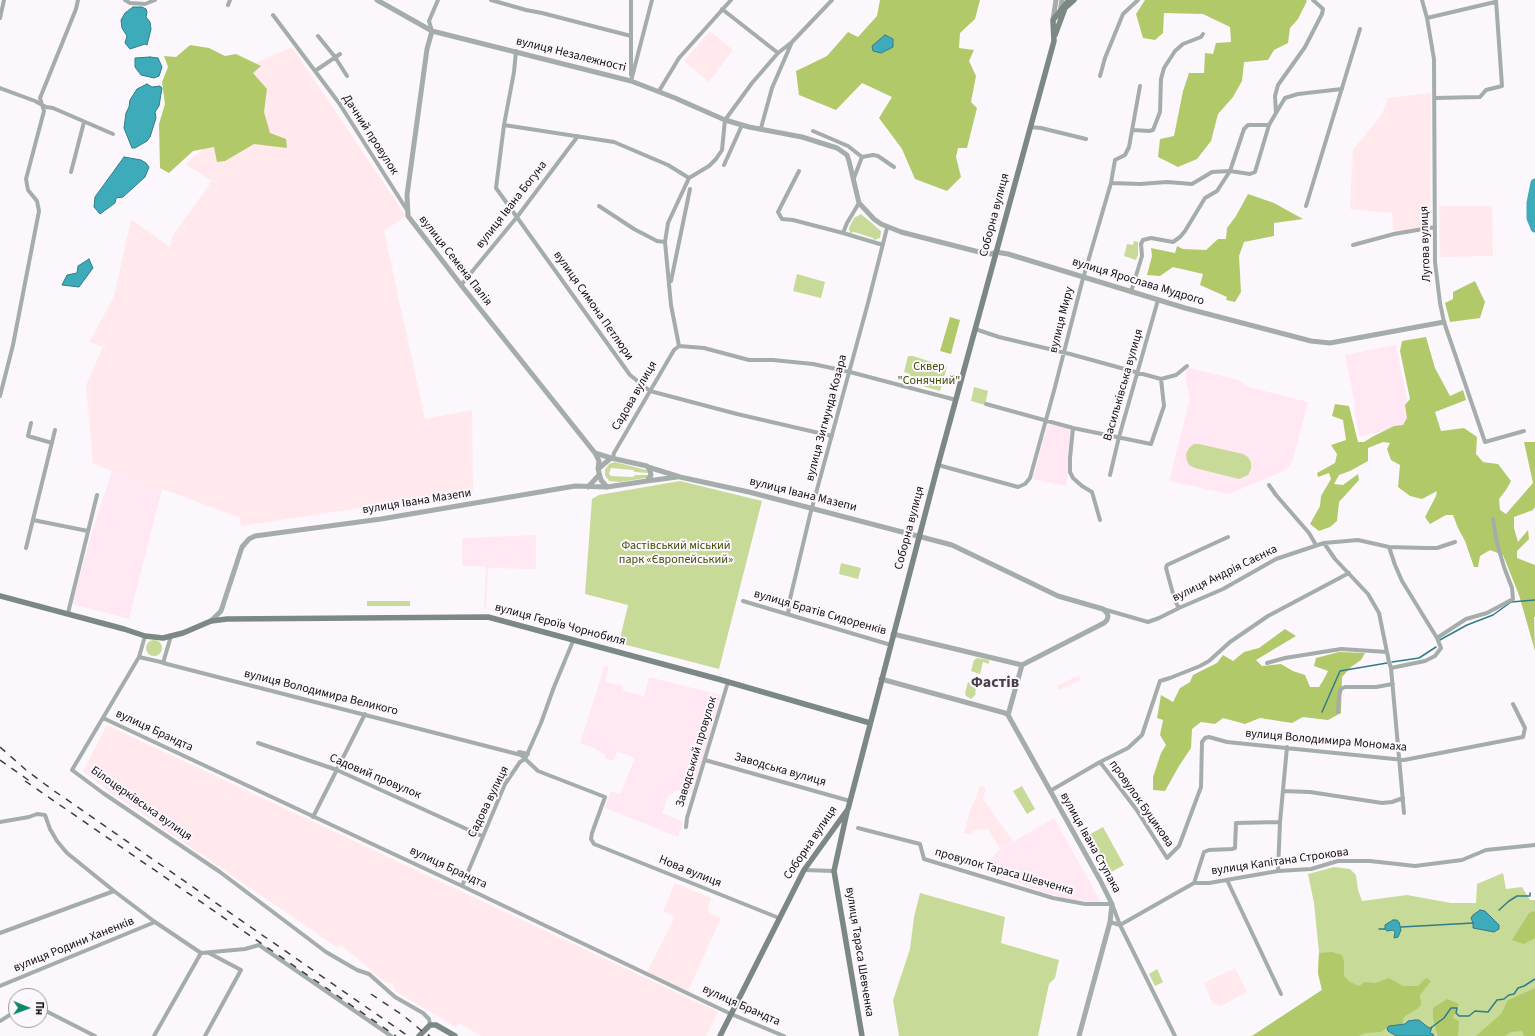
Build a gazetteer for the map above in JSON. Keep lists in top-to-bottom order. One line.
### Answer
{"streets":{"main road":["Соборна вулиця","вулиця Героїв Чорнобиля","вулиця Тараса Шевченка"],"street":["вулиця Незалежності","Дачний провулок","вулиця Івана Богуна","Лугова вулиця","вулиця Семена Палія","вулиця Ярослава Мудрого","вулиця Симона Петлюри","вулиця Миру","Васильківська вулиця","Садова вулиця","вулиця Зигмунда Козара","вулиця Івана Мазепи","вулиця Андрія Саєнка","вулиця Братів Сидоренків","вулиця Володимира Великого","вулиця Брандта","вулиця Володимира Мономаха","Заводський провулок","Заводська вулиця","Садовий провулок","Білоцерківська вулиця","провулок Буцикова","вулиця Івана Ступака","вулиця Капітана Строкова","Нова вулиця","провулок Тараса Шевченка","вулиця Родини Ханенків"]},"crossings":[["вулиця Незалежності","вулиця Семена Палія"],["вулиця Незалежності","вулиця Ярослава Мудрого"],["вулиця Незалежності","вулиця Симона Петлюри"],["Дачний провулок","вулиця Семена Палія"],["вулиця Івана Богуна","вулиця Семена Палія"],["вулиця Івана Богуна","вулиця Симона Петлюри"],["Соборна вулиця","вулиця Ярослава Мудрого"],["Соборна вулиця","вулиця Миру"],["Соборна вулиця","вулиця Івана Мазепи"],["Соборна вулиця","вулиця Андрія Саєнка"],["Соборна вулиця","вулиця Братів Сидоренків"],["Соборна вулиця","вулиця Героїв Чорнобиля"],["Соборна вулиця","вулиця Брандта"],["Соборна вулиця","Заводська вулиця"],["Соборна вулиця","Нова вулиця"],["Лугова вулиця","вулиця Ярослава Мудрого"],["вулиця Ярослава Мудрого","вулиця Миру"],["вулиця Ярослава Мудрого","Васильківська вулиця"],["вулиця Ярослава Мудрого","вулиця Зигмунда Козара"],["вулиця Симона Петлюри","Садова вулиця"],["вулиця Симона Петлюри","вулиця Зигмунда Козара"],["Садова вулиця","вулиця Івана Мазепи"],["Садова вулиця","вулиця Героїв Чорнобиля"],["Садова вулиця","вулиця Володимира Великого"],["Садова вулиця","вулиця Брандта"],["Садова вулиця","Садовий провулок"],["вулиця Зигмунда Козара","вулиця Івана Мазепи"],["вулиця Зигмунда Козара","вулиця Братів Сидоренків"],["вулиця Івана Мазепи","вулиця Андрія Саєнка"],["вулиця Івана Мазепи","вулиця Героїв Чорнобиля"],["вулиця Героїв Чорнобиля","Заводський провулок"],["вулиця Володимира Великого","Білоцерківська вулиця"],["вулиця Володимира Великого","Нова вулиця"],["вулиця Брандта","Білоцерківська вулиця"],["вулиця Володимира Мономаха","провулок Буцикова"],["Заводський провулок","Заводська вулиця"],["вулиця Івана Ступака","провулок Тараса Шевченка"]],"districts":["Фастів"],"parks":["Сквер \"Сонячний\"","Фастівський міський парк «Європейський»"],"north":"right"}
